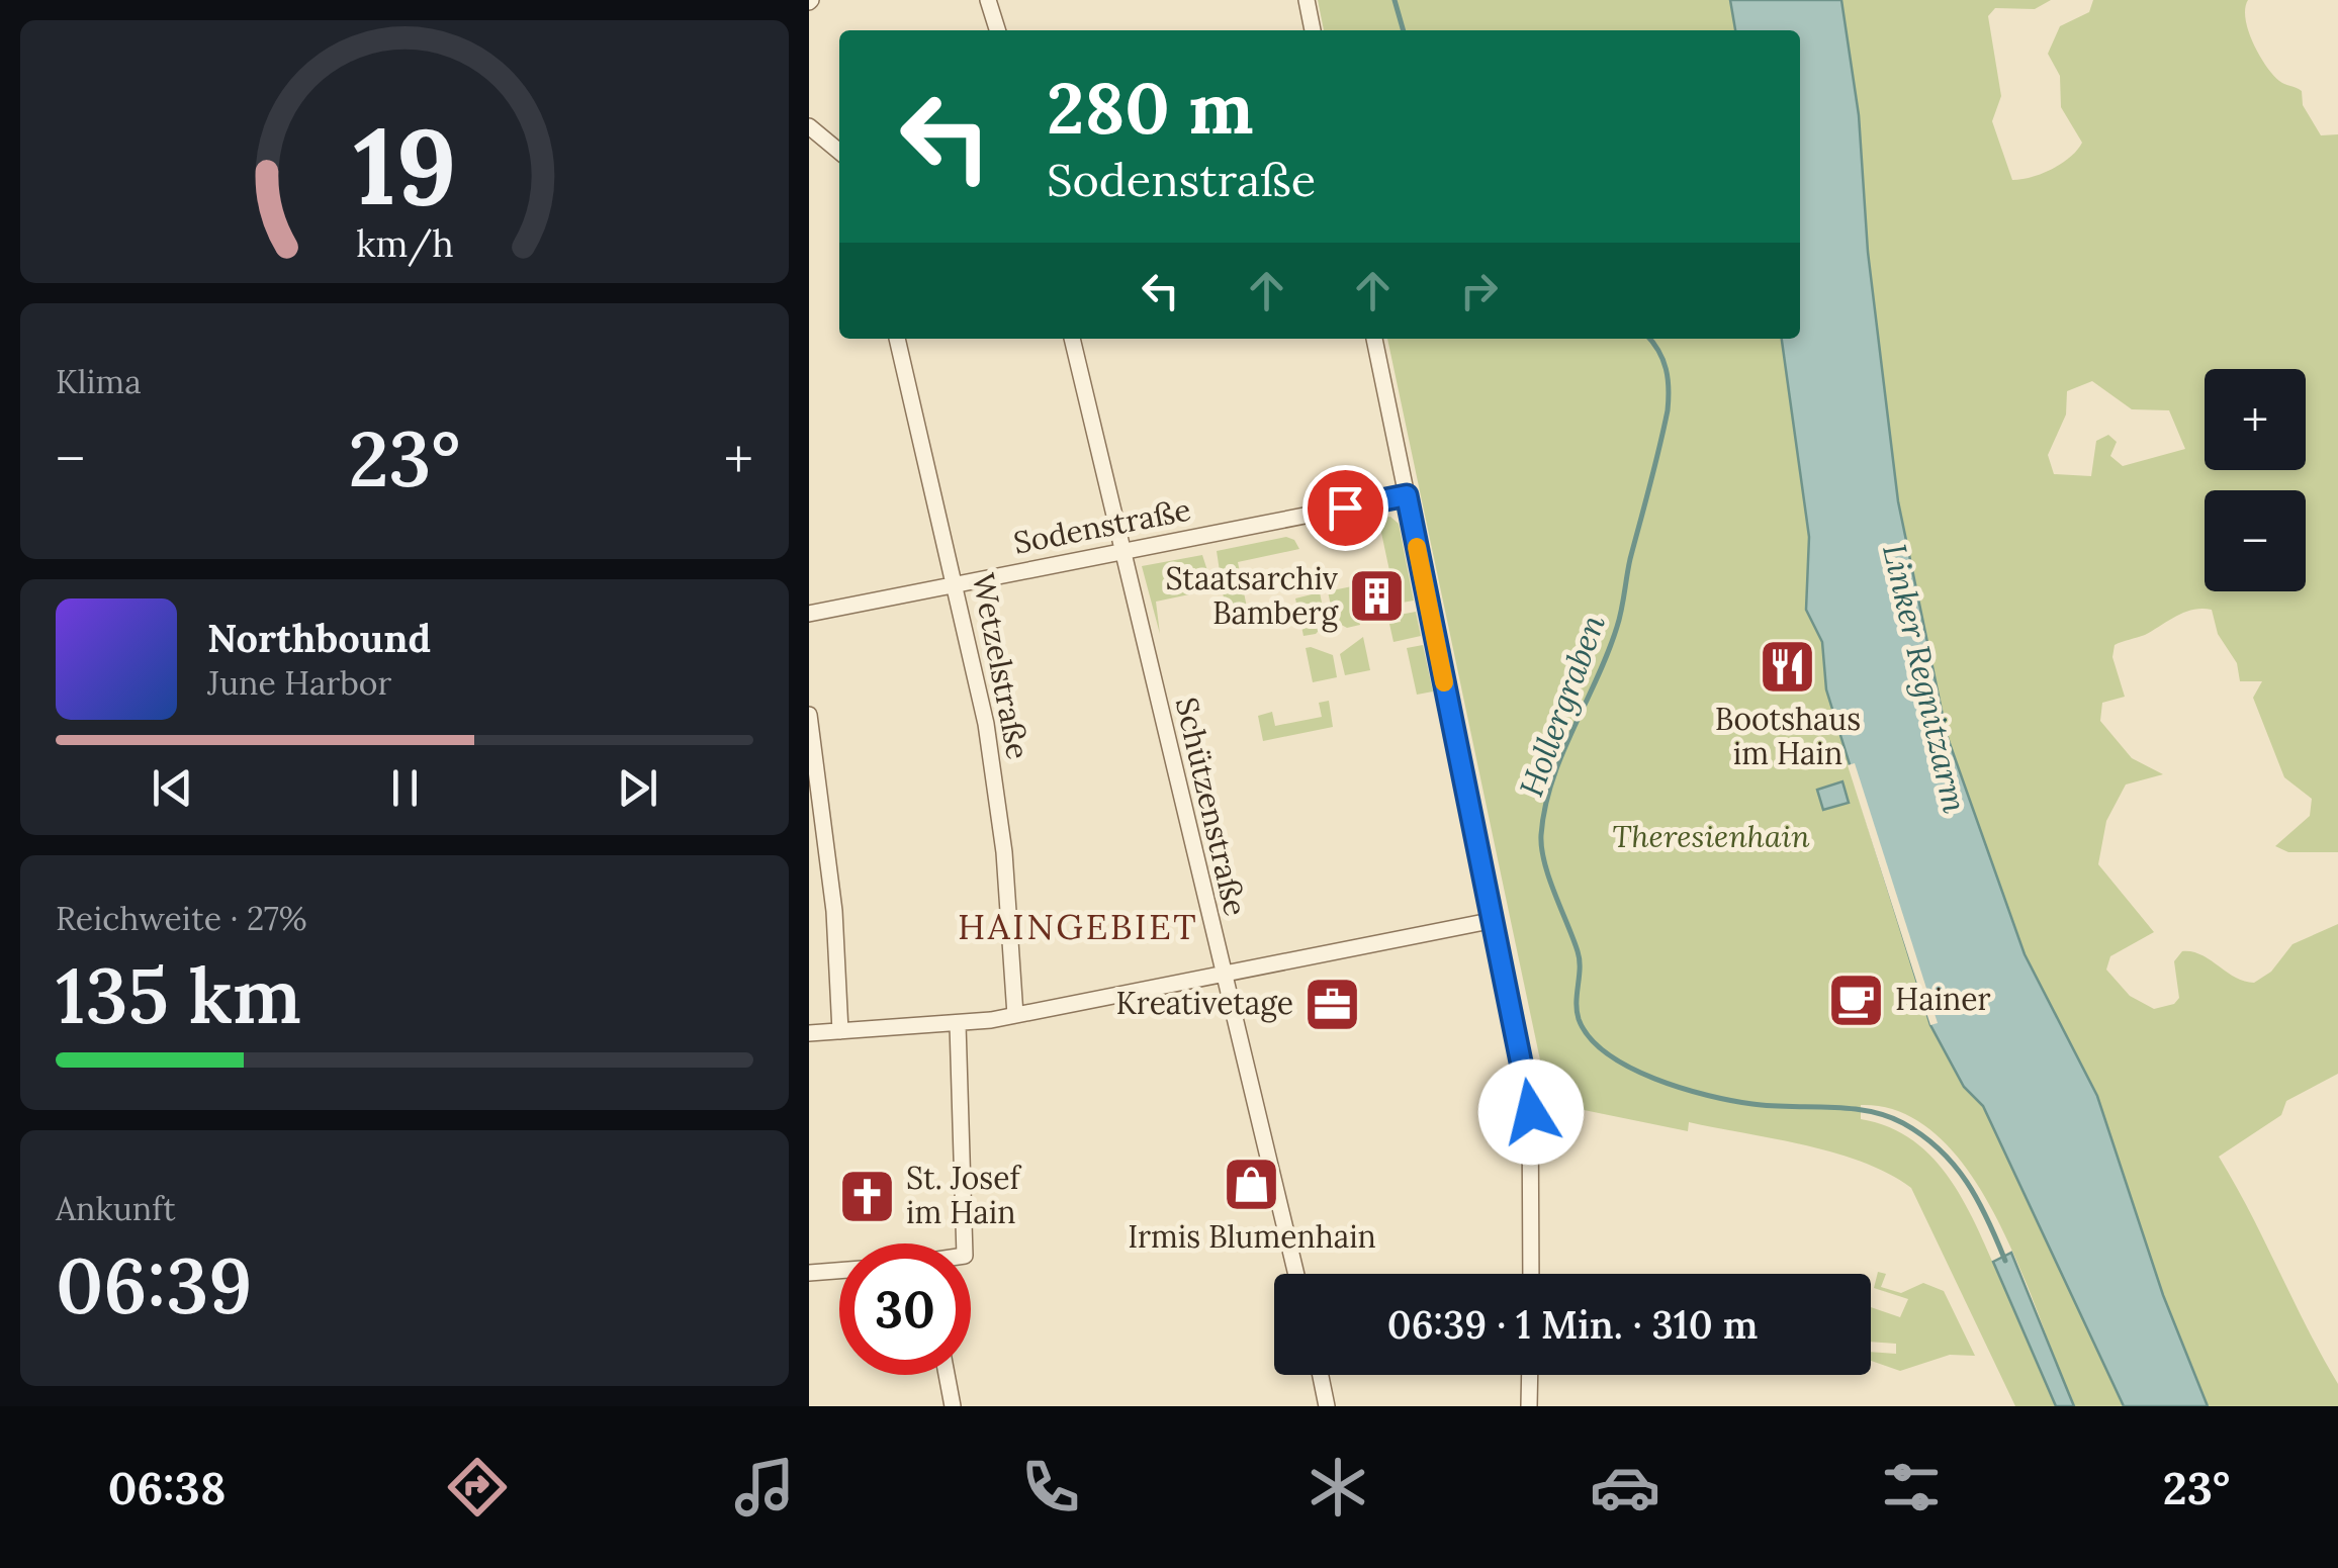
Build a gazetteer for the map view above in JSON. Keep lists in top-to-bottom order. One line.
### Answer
{"streets":{"street":["Sodenstraße","Wetzelstraße","Schützenstraße"]},"crossings":[["Sodenstraße","Wetzelstraße"],["Sodenstraße","Schützenstraße"]],"districts":["HAINGEBIET"],"water":["Linker Regnitzarm","Hollergraben"],"parks":["Theresienhain"],"places":{"building":["Staatsarchiv Bamberg"],"restaurant":["Bootshaus im Hain"],"cafe":["Hainer"],"office":["Kreativetage"],"shop":["Irmis Blumenhain"],"church":["St. Josef im Hain"]},"page":{"turn":["280 m","Sodenstraße"],"tile":["Klima",["Reichweite · 27%","135 km"],["Ankunft","06:39"]],"map_buttons":["+","−"],"heat":["−","23°","+"],"song":["Northbound","June Harbor"],"limit":"30","trip":"06:39 · 1 Min. · 310 m","tabs":["06:38","23°"],"gauge":["19","km/h"]}}
